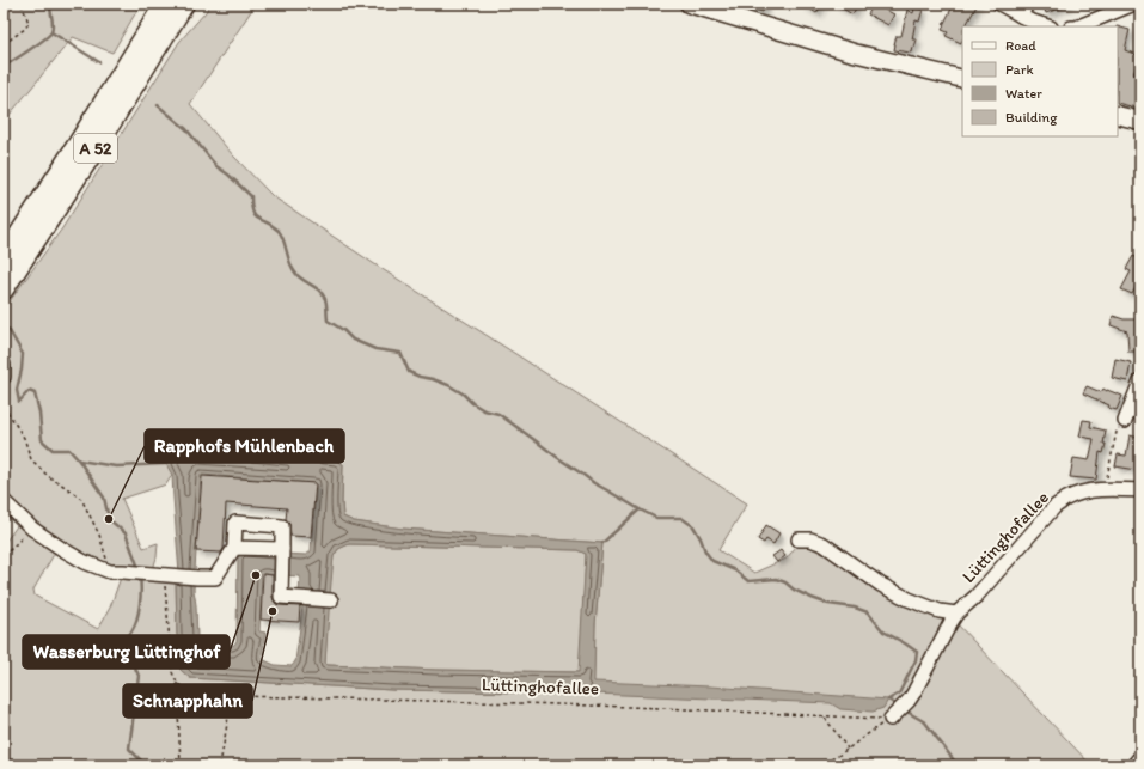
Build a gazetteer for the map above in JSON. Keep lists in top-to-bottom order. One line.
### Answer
{"streets":{"highway":["A 52"],"street":["Lüttinghofallee"]},"places":["Rapphofs Mühlenbach","Wasserburg Lüttinghof","Schnapphahn"],"legend":["Road","Park","Water","Building"]}
